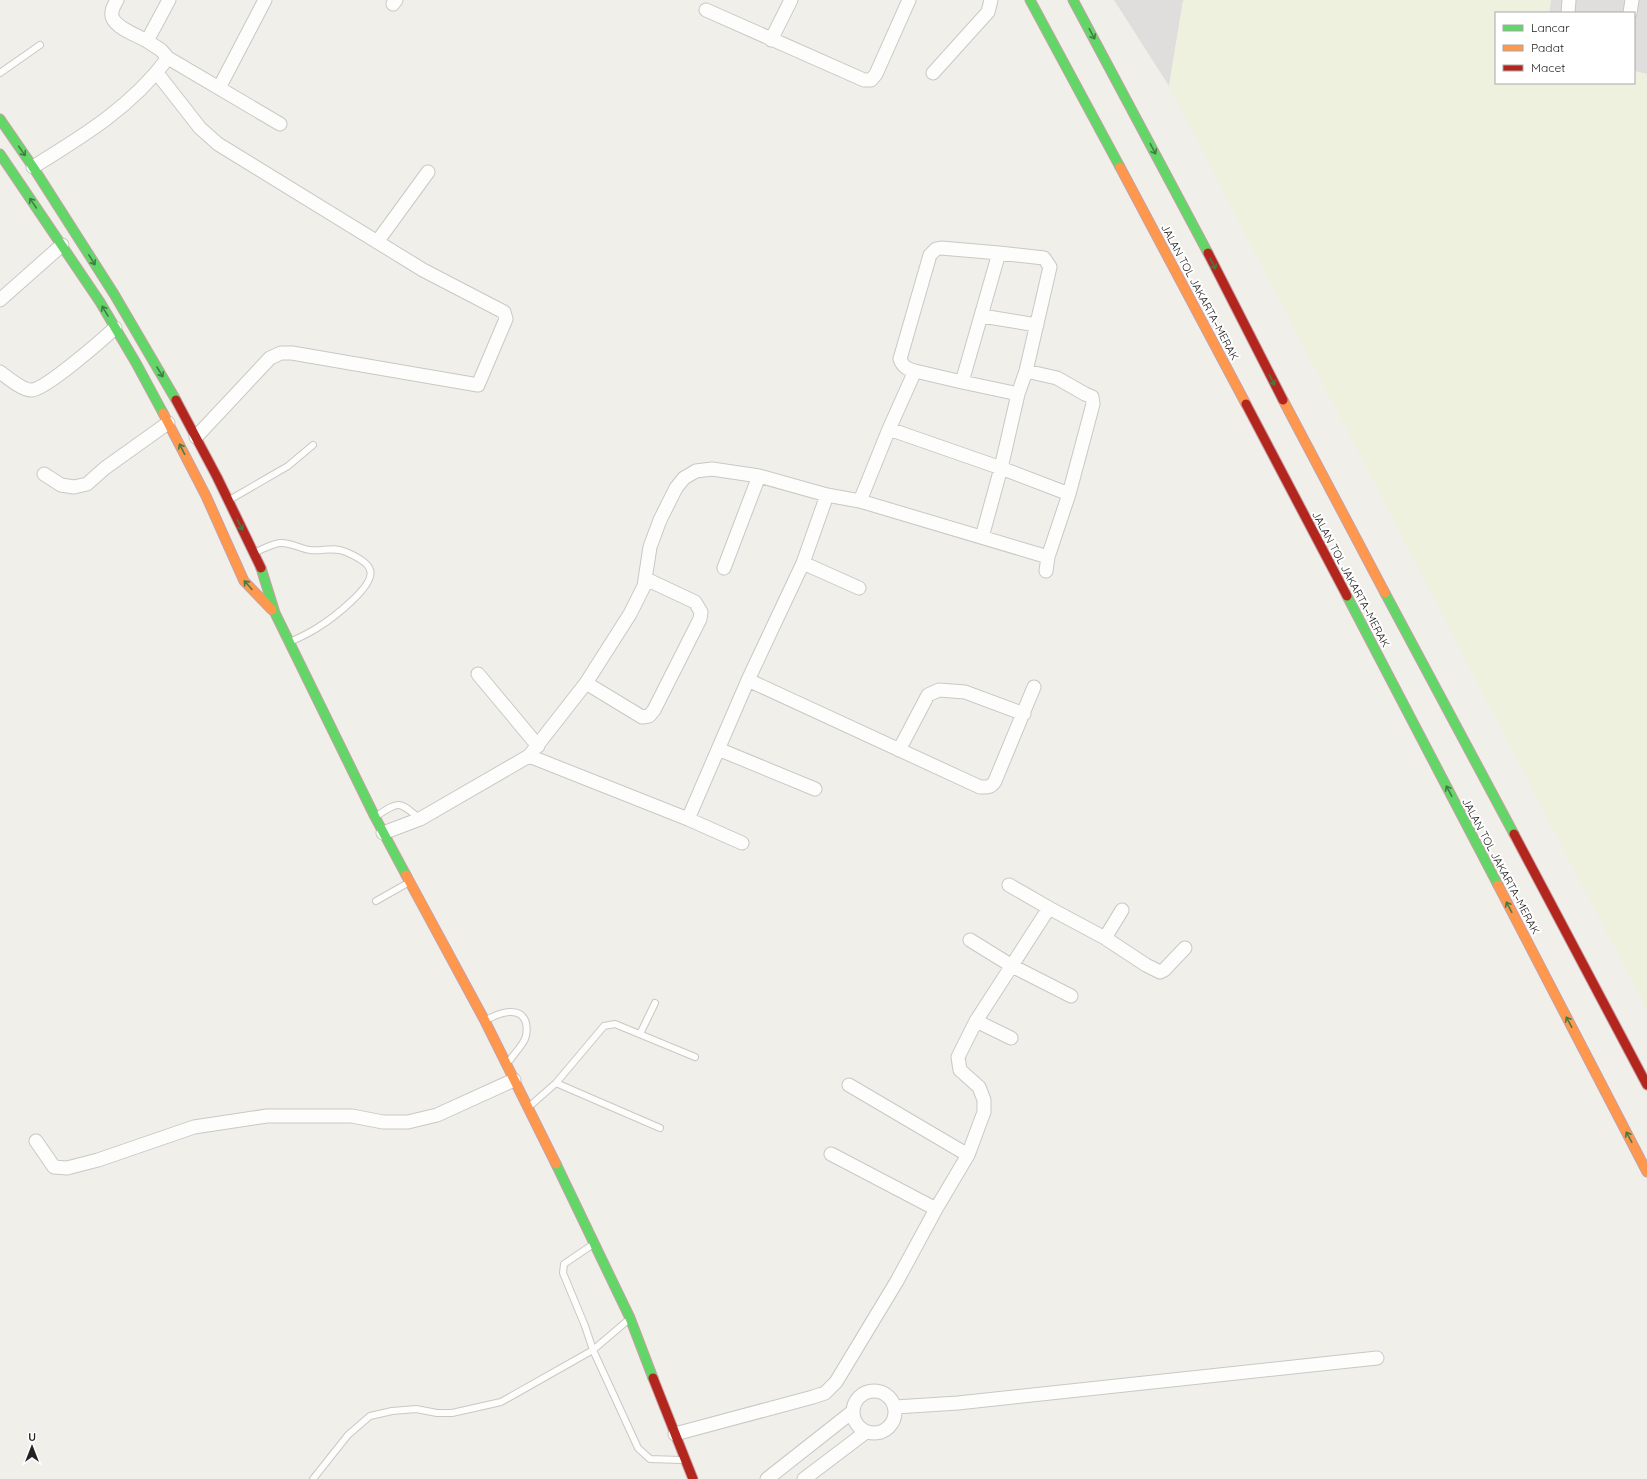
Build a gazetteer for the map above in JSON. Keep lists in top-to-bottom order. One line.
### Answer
{"streets":{"highway":["JALAN TOL JAKARTA–MERAK"]},"legend":["Lancar","Padat","Macet"],"north":"top"}
